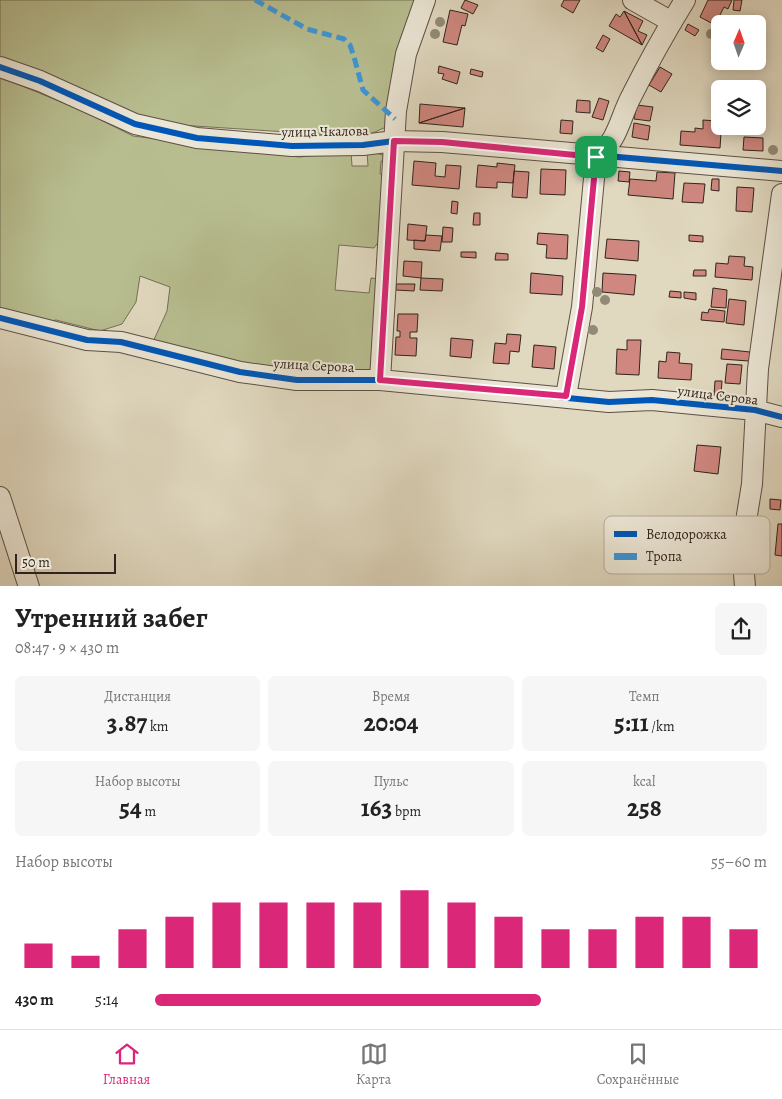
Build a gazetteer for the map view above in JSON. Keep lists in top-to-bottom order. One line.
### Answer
{"streets":{"street":["улица Чкалова","улица Серова"]},"legend":["Велодорожка","Тропа"],"scale_bar":"50 m","north":"top","page":{"scale":"50 m","heading":["Утренний забег","08:47 · 9 × 430 m"],"stats":[["Дистанция","3.87 km"],["Время","20:04"],["Темп","5:11 /km"],["Набор высоты","54 m"],["Пульс","163 bpm"],["kcal","258"]],"chart":["Набор высоты","55–60 m"],"list":[{"name":"430 m","note":"5:14"}],"tabs":["Главная","Карта","Сохранённые"]}}
